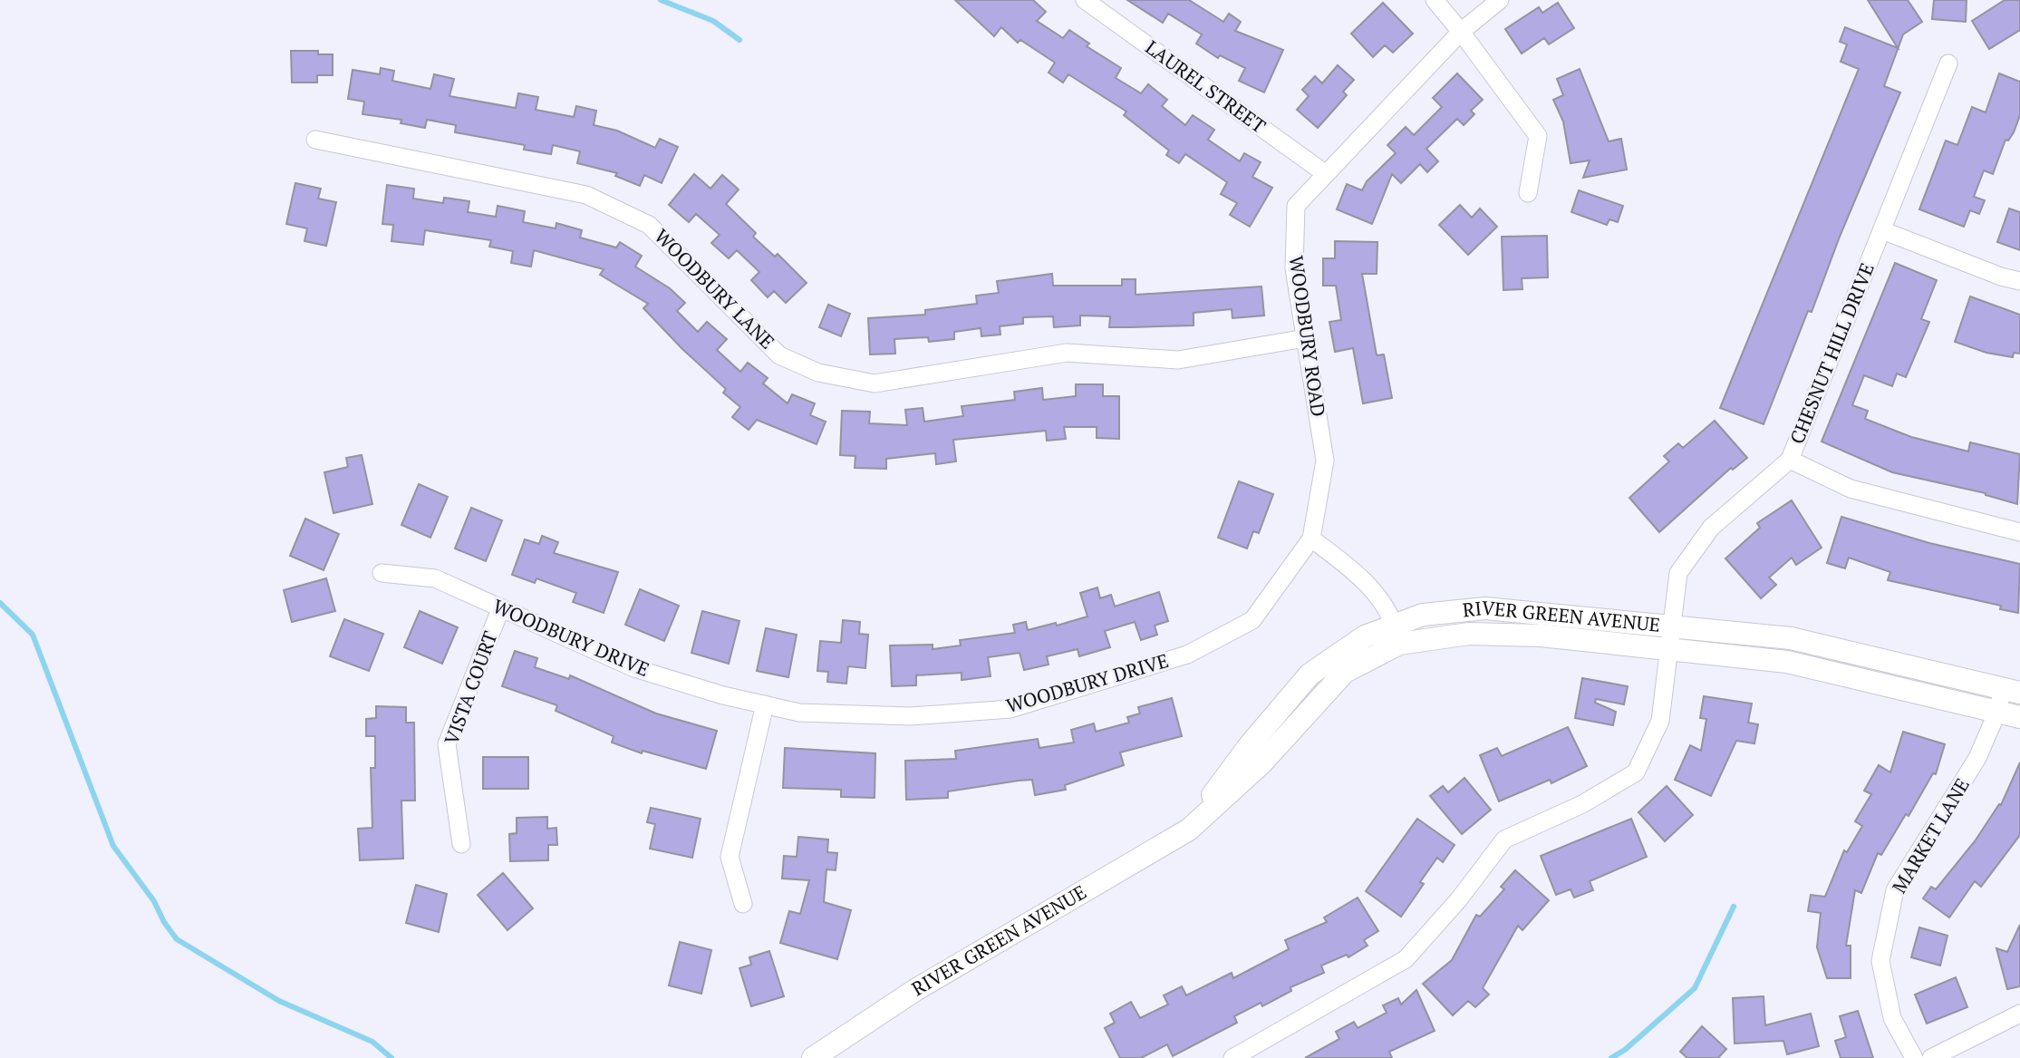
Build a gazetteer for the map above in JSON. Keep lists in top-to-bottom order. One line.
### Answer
{"streets":{"street":["LAUREL STREET","WOODBURY LANE","WOODBURY ROAD","CHESNUT HILL DRIVE","RIVER GREEN AVENUE","WOODBURY DRIVE","VISTA COURT","MARKET LANE"]},"crossings":[["LAUREL STREET","WOODBURY ROAD"],["WOODBURY LANE","WOODBURY ROAD"],["WOODBURY ROAD","WOODBURY DRIVE"],["CHESNUT HILL DRIVE","RIVER GREEN AVENUE"],["RIVER GREEN AVENUE","MARKET LANE"],["WOODBURY DRIVE","VISTA COURT"]]}
